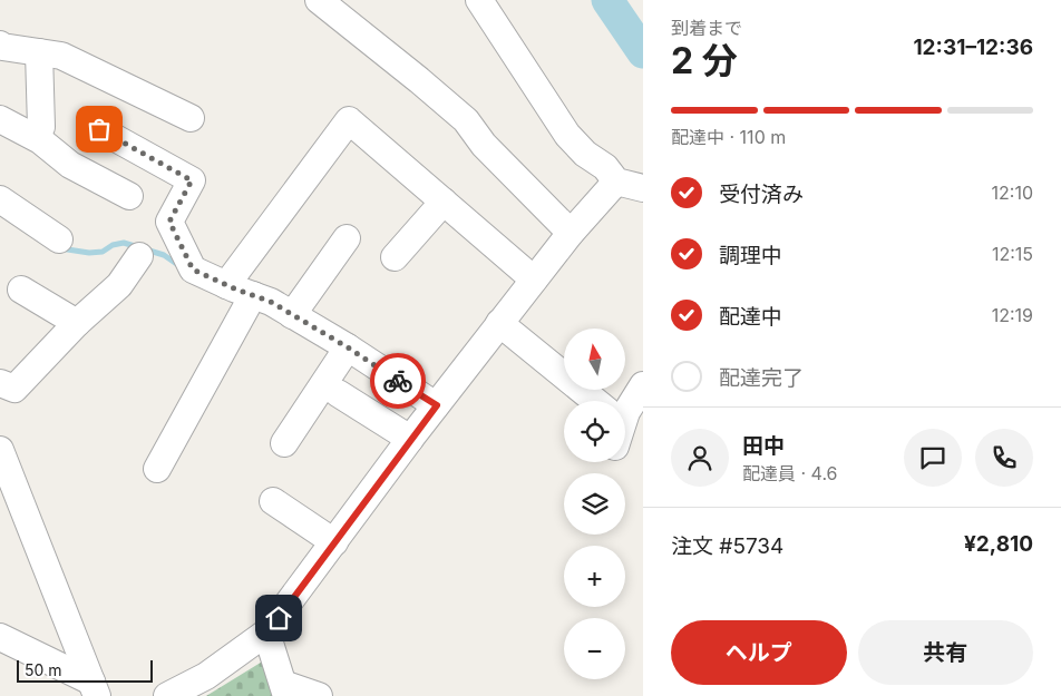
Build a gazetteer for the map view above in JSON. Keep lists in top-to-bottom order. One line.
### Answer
{"scale_bar":"50 m","north":"top","page":{"heading":["2 分","到着まで","12:31–12:36"],"panel":["田中","配達員 · 4.6","注文 #5734","¥2,810"],"bar":"配達中 · 110 m","list":[["受付済み","12:10"],["調理中","12:15"],["配達中","12:19"],"配達完了"],"map_buttons":["+","−"],"buttons":["ヘルプ","共有"],"scale":"50 m"}}
